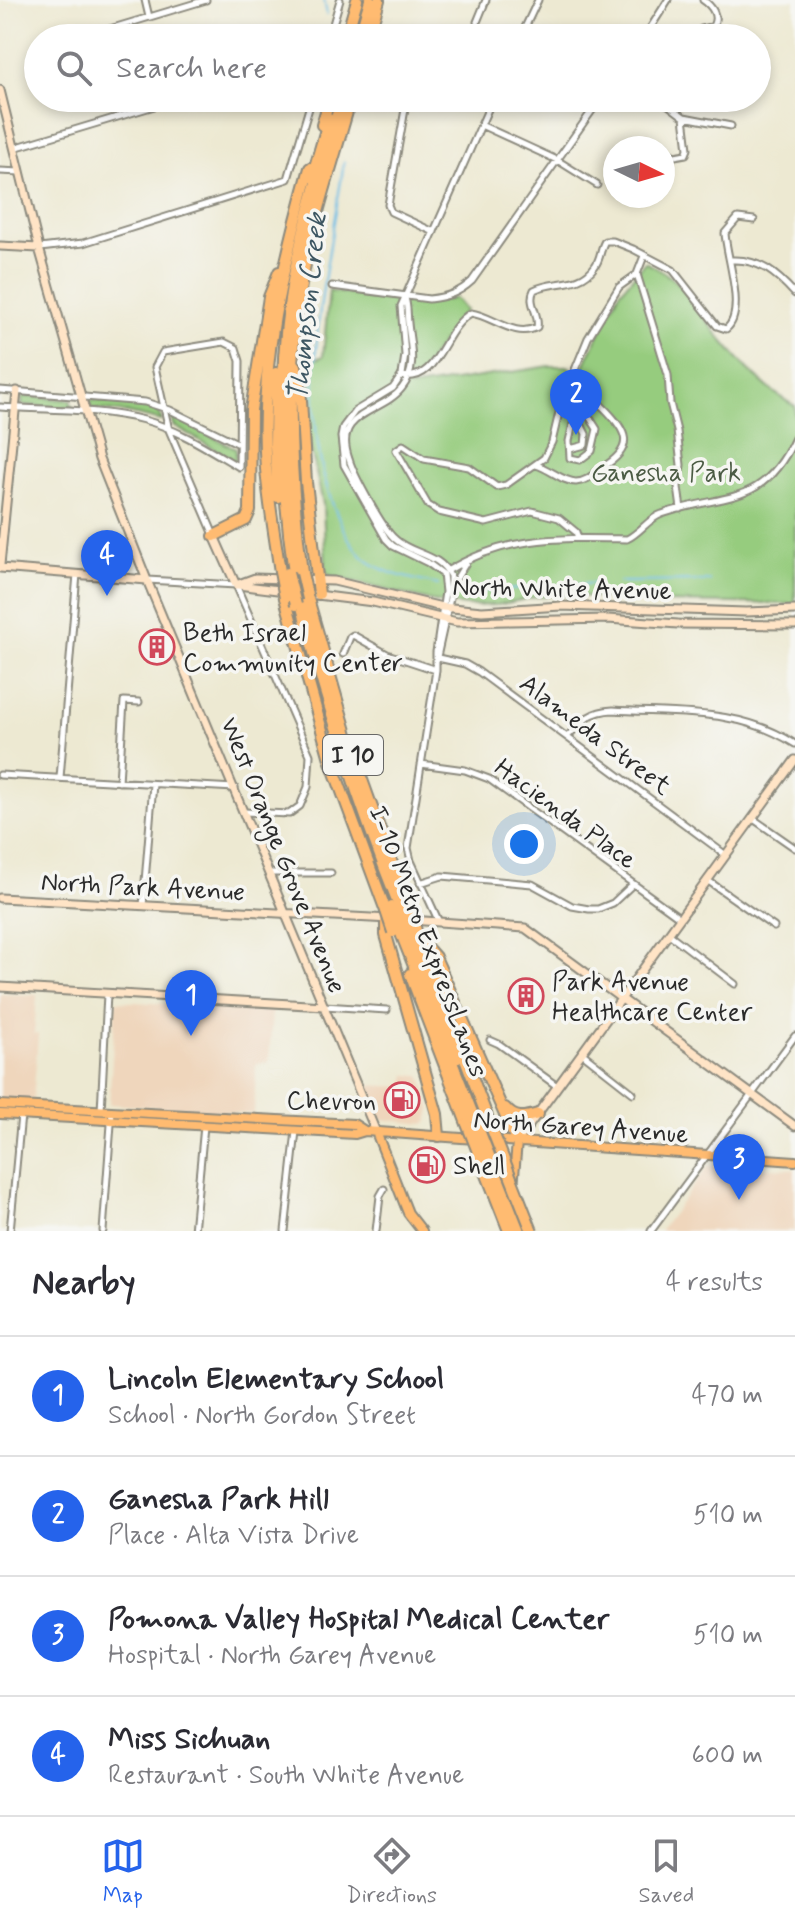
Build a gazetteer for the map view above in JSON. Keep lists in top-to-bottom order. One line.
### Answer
{"streets":{"highway":["I 10","I-10 Metro ExpressLanes"],"main road":["North Garey Avenue"],"street":["North White Avenue","Alameda Street","Hacienda Place","West Orange Grove Avenue","North Park Avenue"]},"crossings":[["I 10","I-10 Metro ExpressLanes"],["West Orange Grove Avenue","North Park Avenue"],["West Orange Grove Avenue","North Garey Avenue"]],"water":["Thompson Creek"],"parks":["Ganesha Park"],"places":{"building":["Beth Israel Community Center","Park Avenue Healthcare Center"],"fuel station":["Chevron","Shell"]},"north":"right","page":{"search":"Search here","pins":["2","4","1","3"],"heading":["Nearby","4 results"],"list":[{"mark":"1","name":"Lincoln Elementary School","note":"School · North Gordon Street","value":"470 m"},{"mark":"2","name":"Ganesha Park Hill","note":"Place · Alta Vista Drive","value":"510 m"},{"mark":"3","name":"Pomona Valley Hospital Medical Center","note":"Hospital · North Garey Avenue","value":"510 m"},{"mark":"4","name":"Miss Sichuan","note":"Restaurant · South White Avenue","value":"600 m"}],"nav":["Map","Directions","Saved"]}}
